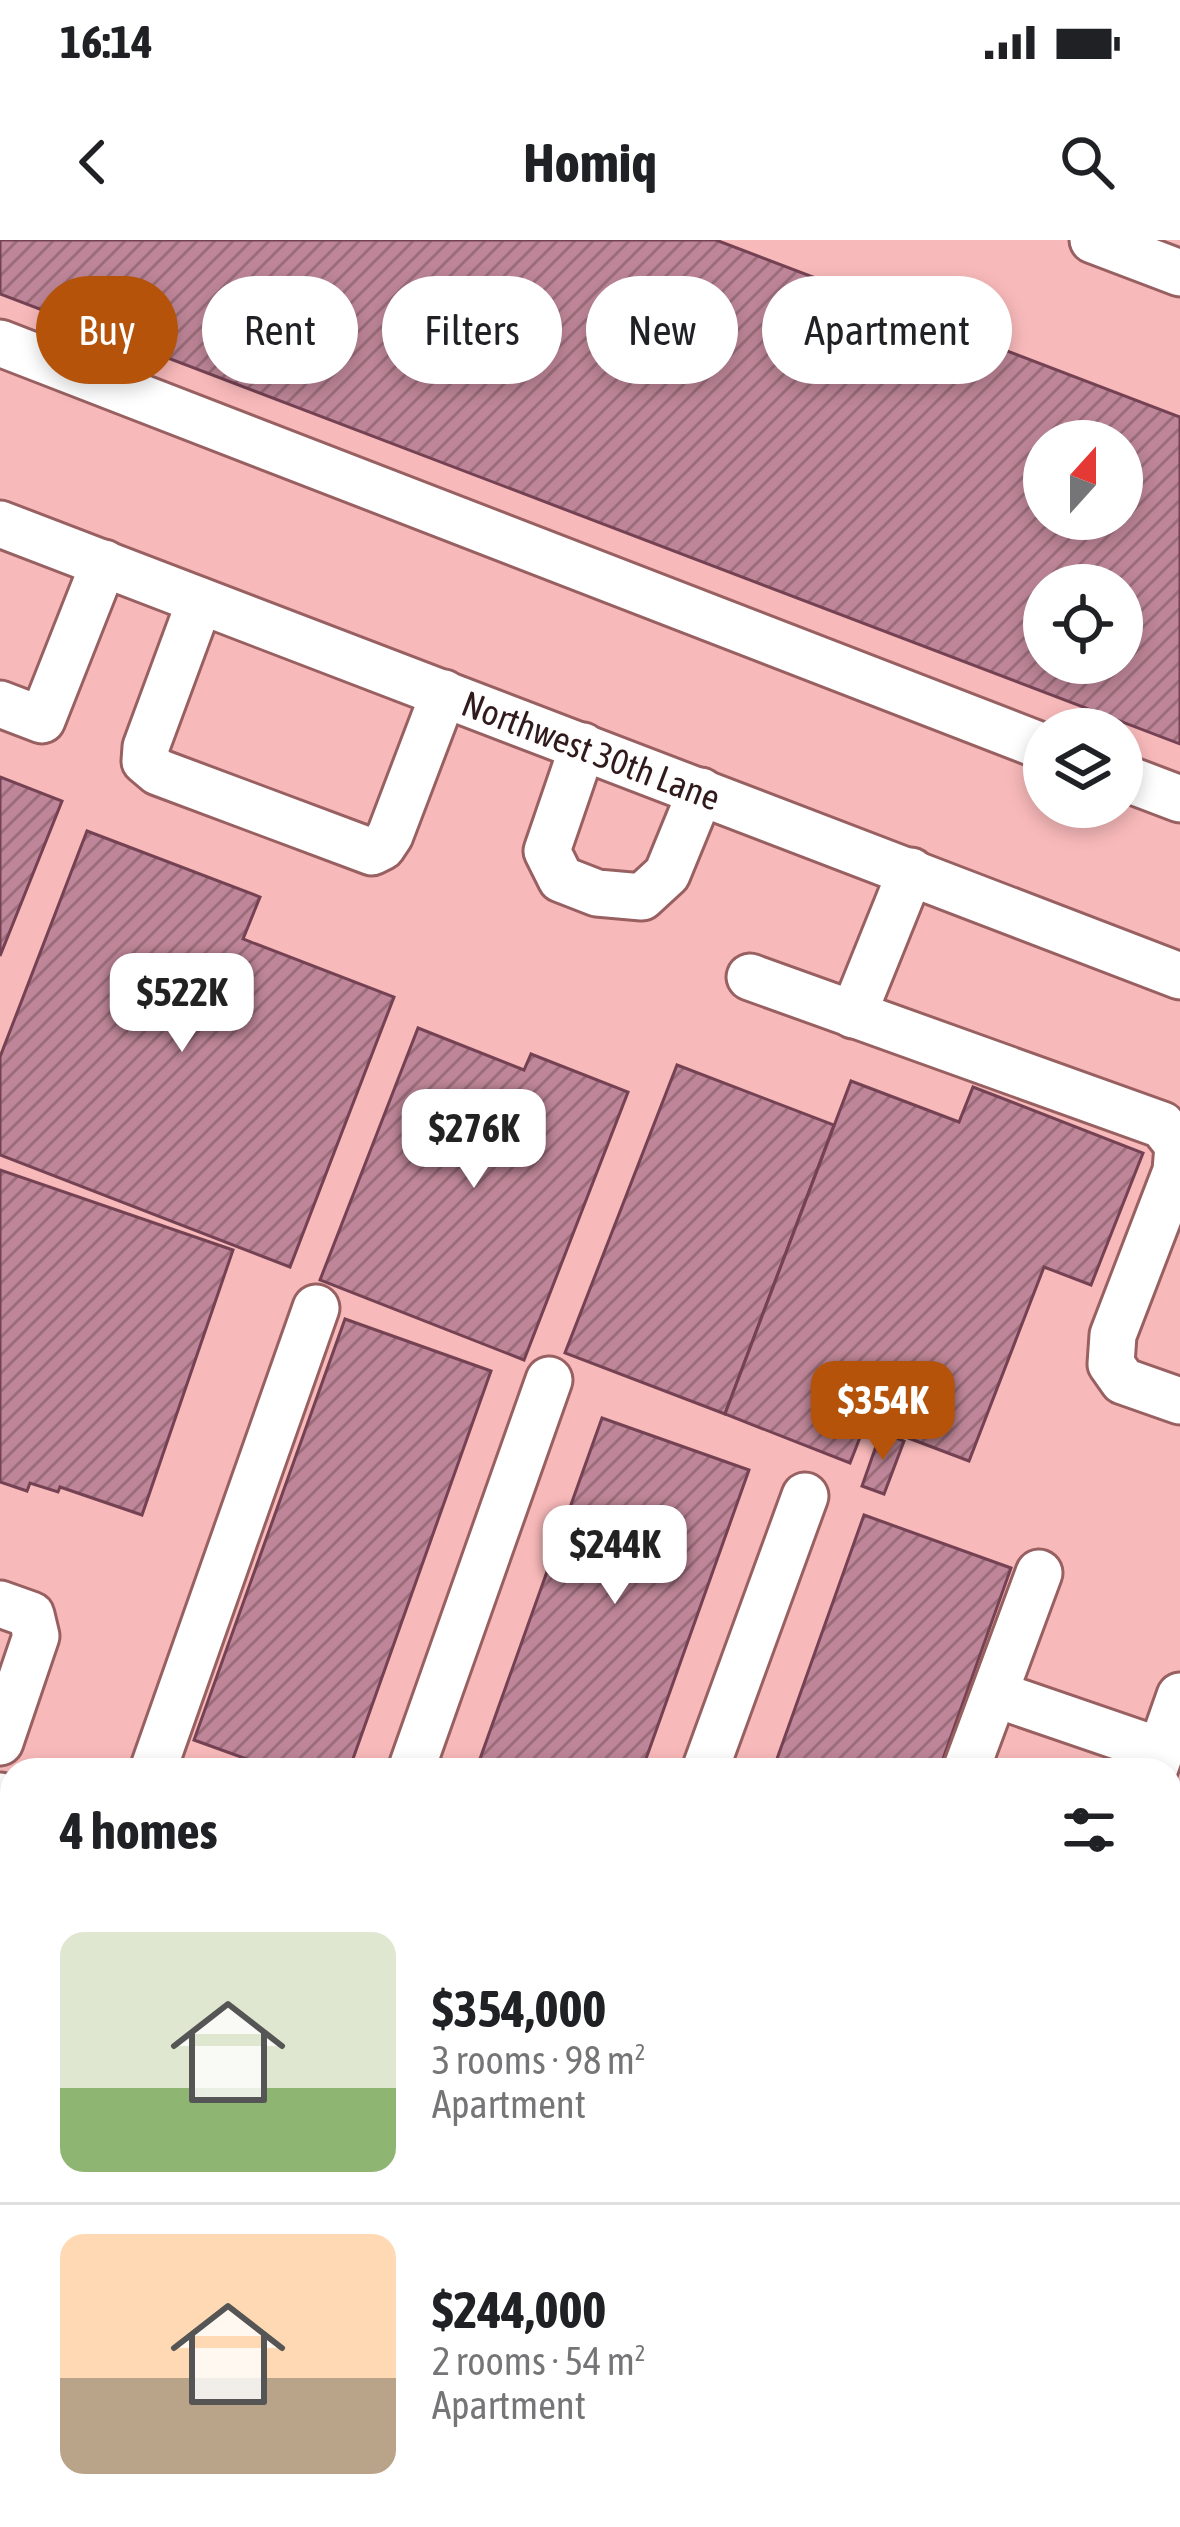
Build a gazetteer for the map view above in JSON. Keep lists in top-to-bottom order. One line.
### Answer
{"streets":{"street":["Northwest 30th Lane"]},"north":"top","page":{"status":"16:14","header":"Homiq","chip":["Buy","Rent","Filters","New","Apartment"],"price":["$522K","$276K","$354K","$244K"],"heading":"4 homes","list":[{"name":"$354,000","note":"3 rooms · 98 m² · Apartment"},{"name":"$244,000","note":"2 rooms · 54 m² · Apartment"}]}}
